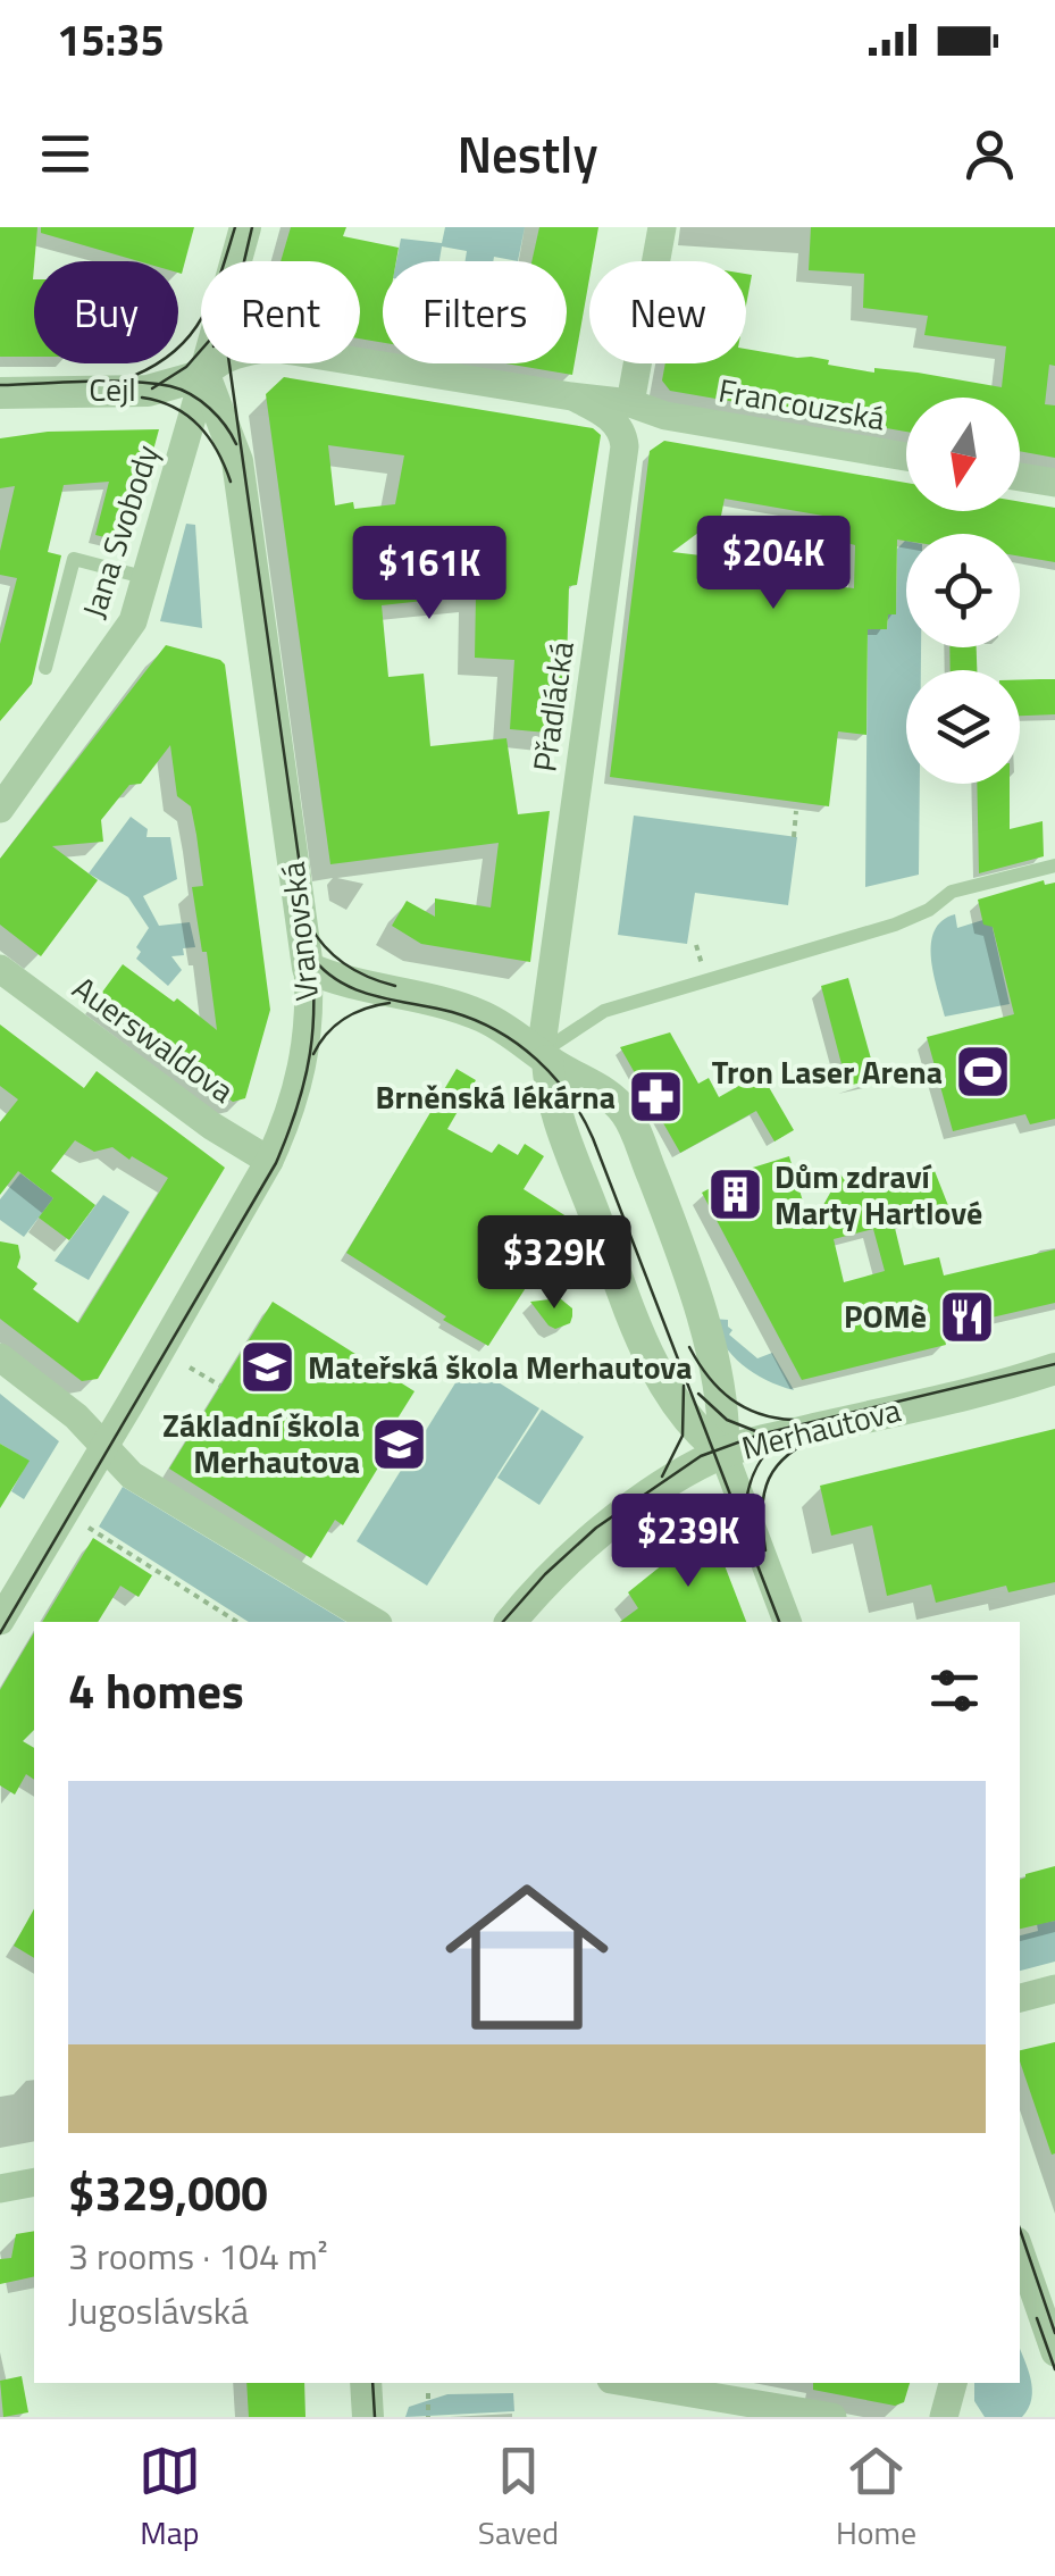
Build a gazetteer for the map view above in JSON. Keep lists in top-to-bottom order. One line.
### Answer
{"streets":{"street":["Cejl","Francouzská","Jana Svobody","Přadlácká","Vranovská","Auerswaldova","Merhautova"]},"crossings":[["Cejl","Francouzská"],["Cejl","Jana Svobody"],["Cejl","Vranovská"],["Francouzská","Jana Svobody"],["Francouzská","Přadlácká"],["Francouzská","Vranovská"],["Jana Svobody","Vranovská"],["Vranovská","Auerswaldova"]],"places":{"sports":["Tron Laser Arena"],"pharmacy":["Brněnská lékárna"],"building":["Dům zdraví Marty Hartlové"],"restaurant":["POMè"],"school or university":["Mateřská škola Merhautova","Základní škola Merhautova"]},"north":"bottom","page":{"status":"15:35","header":"Nestly","chip":["Buy","Rent","Filters","New"],"price":["$204K","$161K","$329K","$239K"],"heading":"4 homes","list":[{"name":"$329,000","note":"3 rooms · 104 m² · Jugoslávská"}],"tabs":["Map","Saved","Home"]}}
